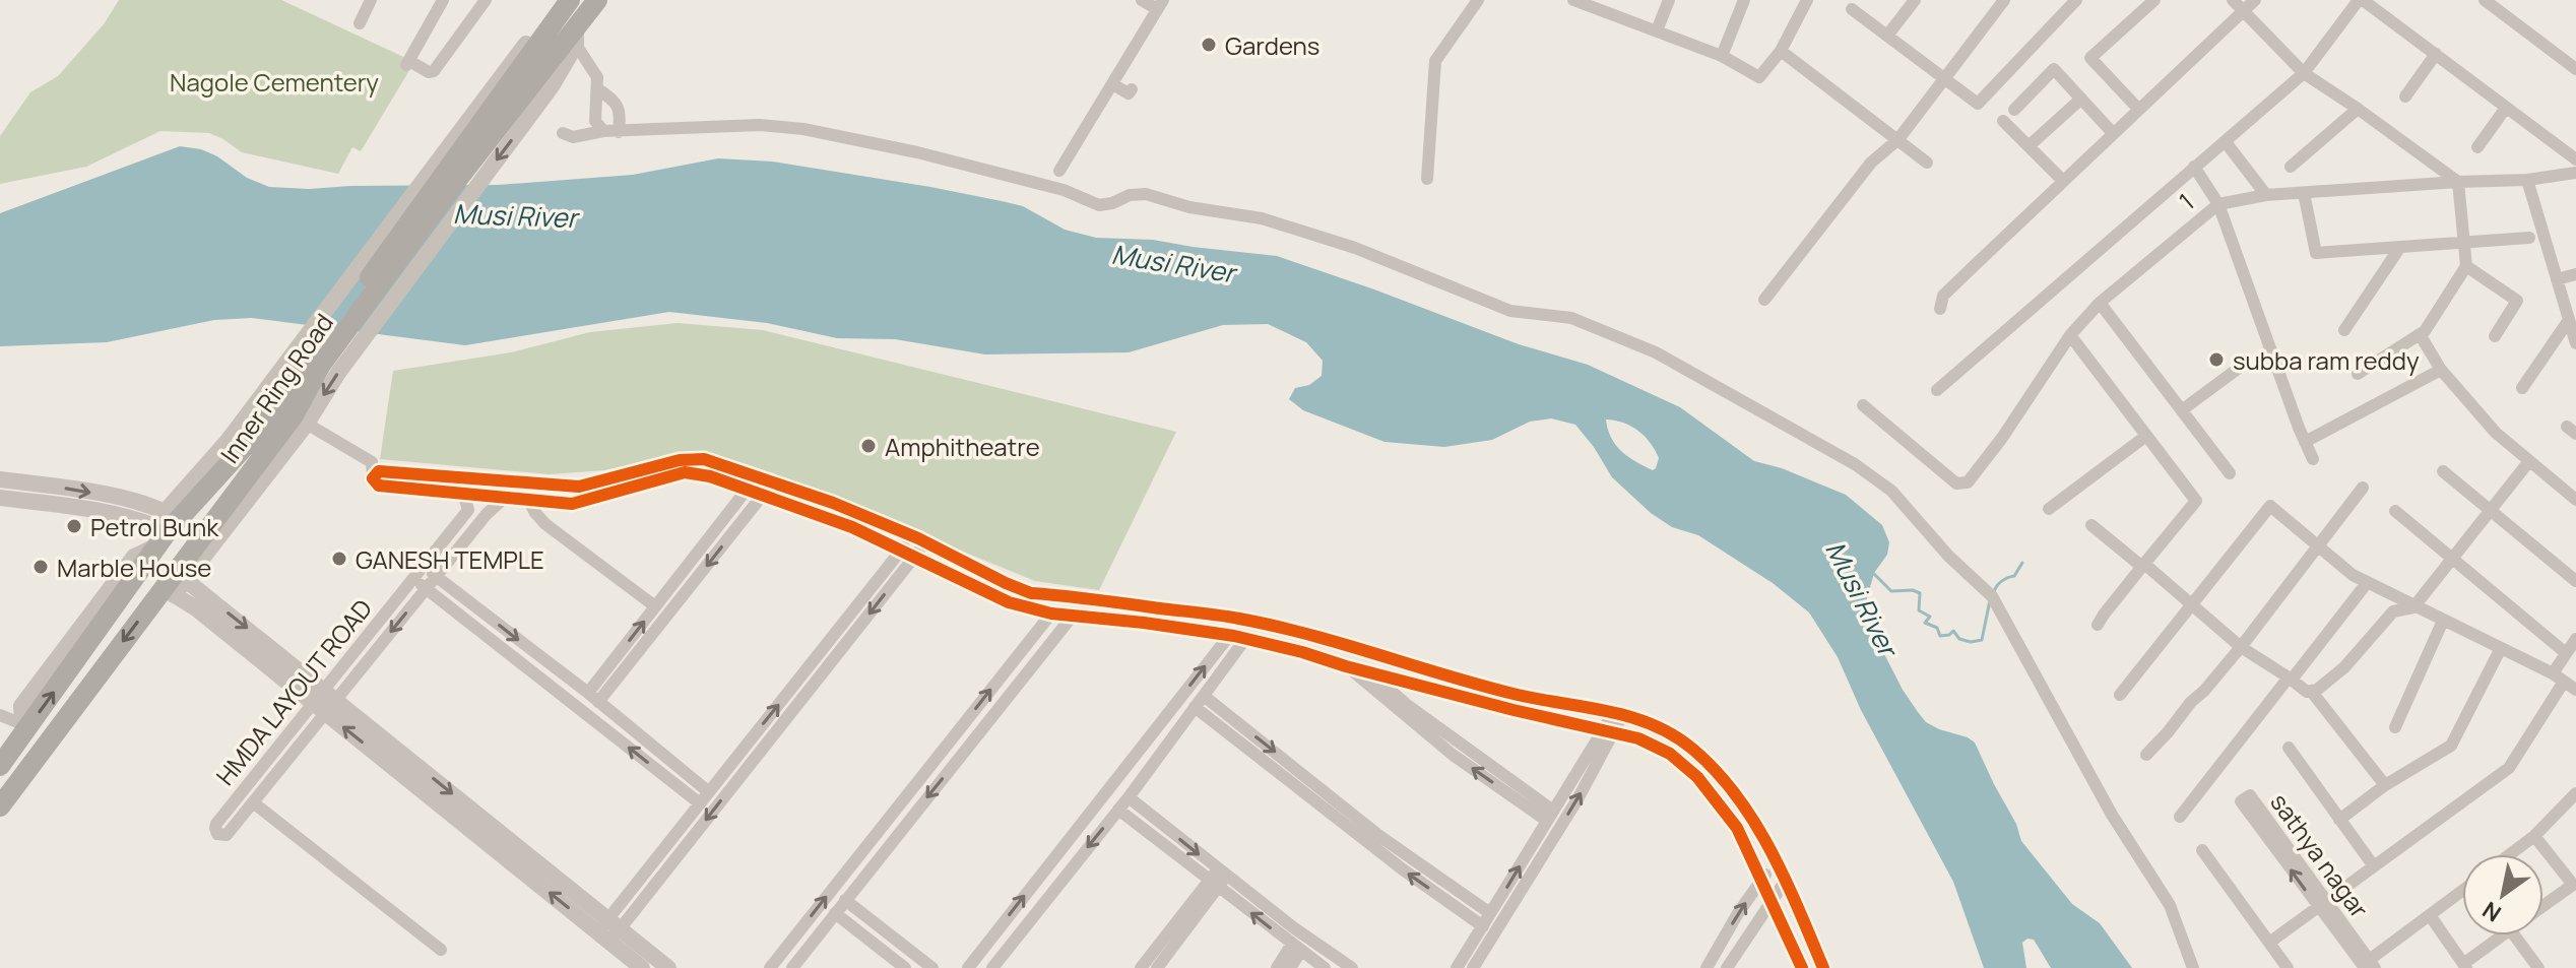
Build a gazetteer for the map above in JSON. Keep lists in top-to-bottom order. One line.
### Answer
{"streets":{"highway":["Inner Ring Road"],"street":["1","HMDA LAYOUT ROAD","sathya nagar"]},"water":["Musi River"],"parks":["Nagole Cementery"],"places":["Gardens","subba ram reddy","Amphitheatre","Petrol Bunk","GANESH TEMPLE","Marble House"],"north":"bottom left"}
